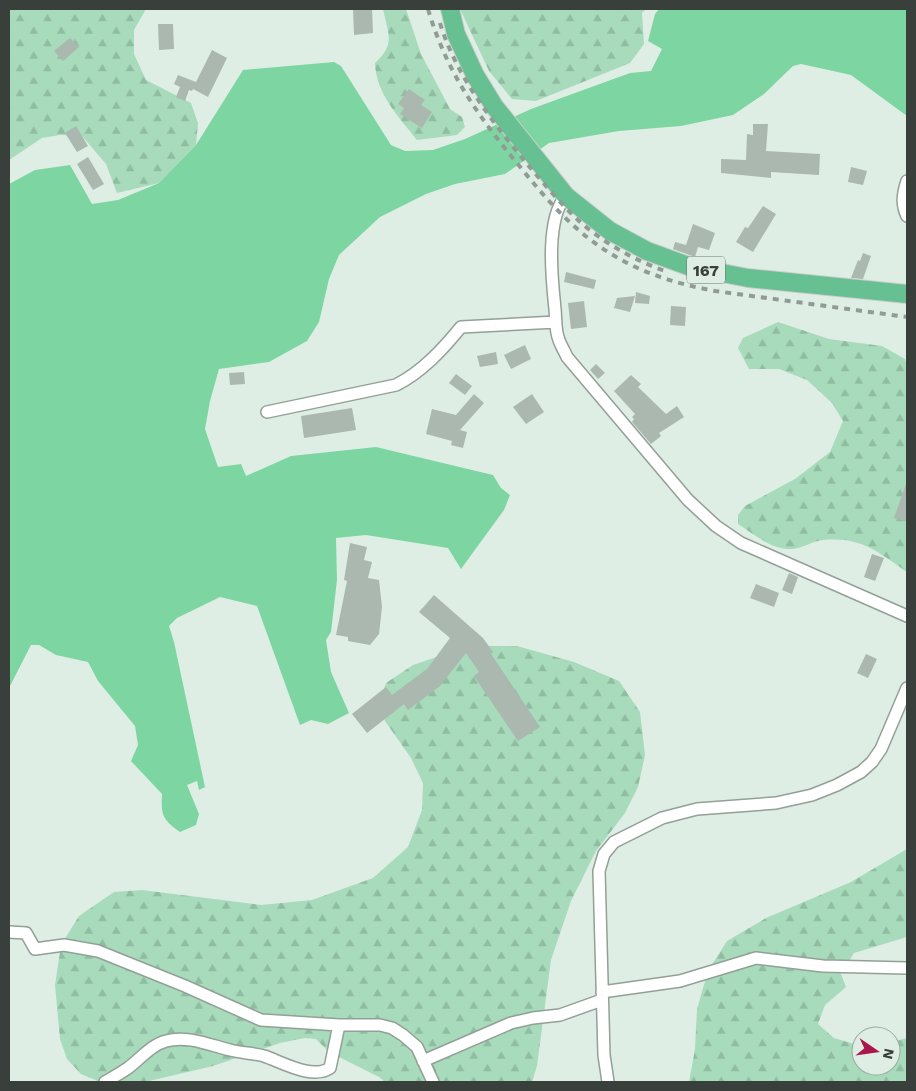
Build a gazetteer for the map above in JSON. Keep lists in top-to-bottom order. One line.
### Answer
{"streets":{"highway":["167"]},"north":"right"}
